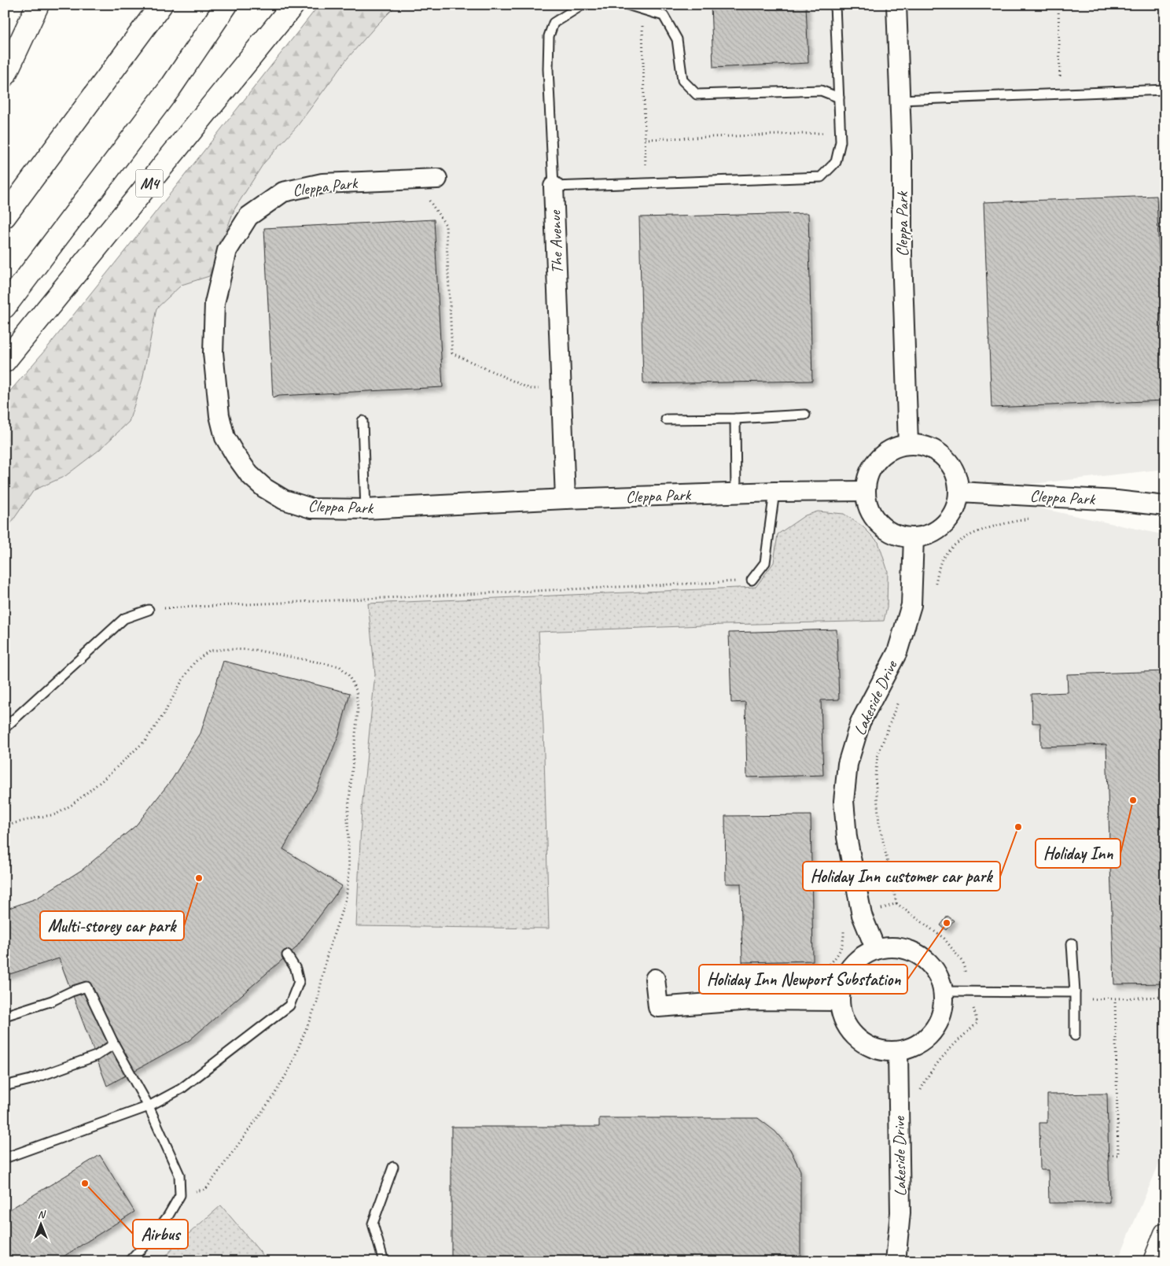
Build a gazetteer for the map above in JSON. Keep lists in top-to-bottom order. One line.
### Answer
{"streets":{"main road":["M4"],"street":["Cleppa Park","The Avenue","Lakeside Drive"]},"crossings":[["Cleppa Park","The Avenue"],["Cleppa Park","Lakeside Drive"]],"places":["Holiday Inn","Holiday Inn customer car park","Multi-storey car park","Holiday Inn Newport Substation","Airbus"],"north":"top"}
